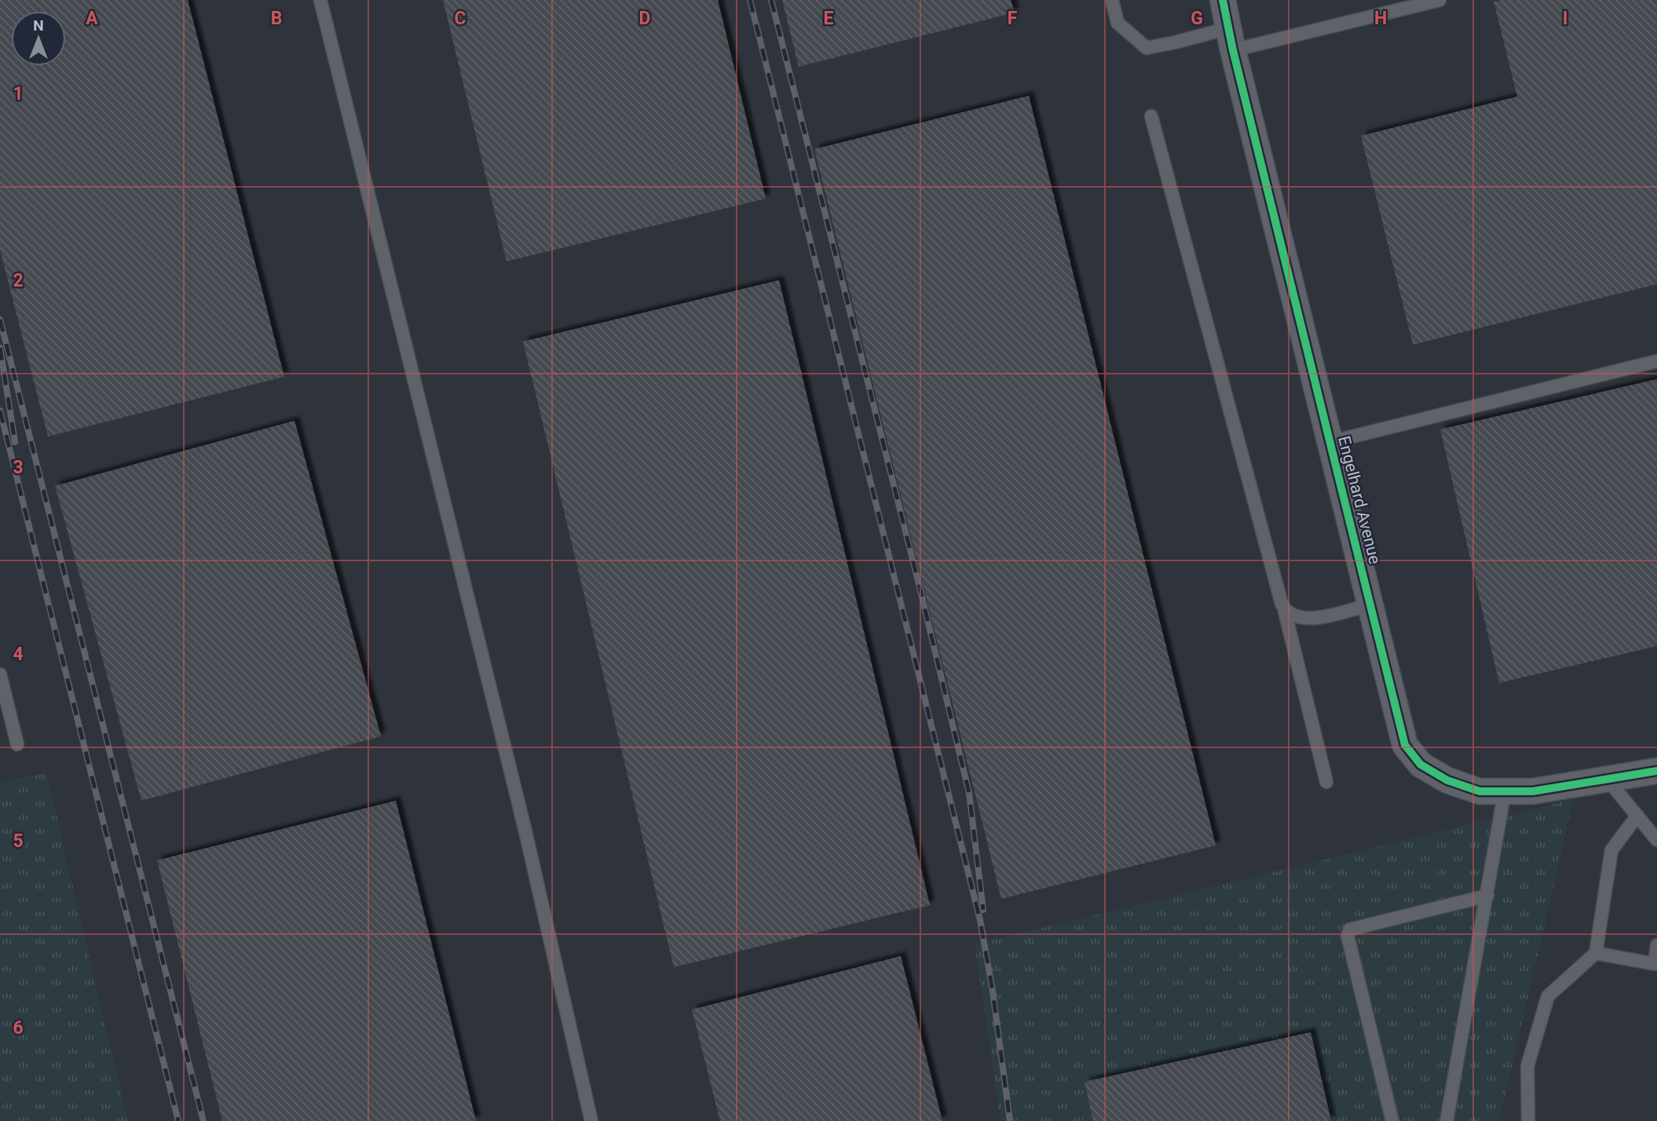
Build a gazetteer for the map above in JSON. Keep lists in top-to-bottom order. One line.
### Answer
{"streets":{"street":["Engelhard Avenue"]},"north":"top","grid":{"columns":["A","B","C","D","E","F","G","H","I"],"rows":["1","2","3","4","5","6"]}}
